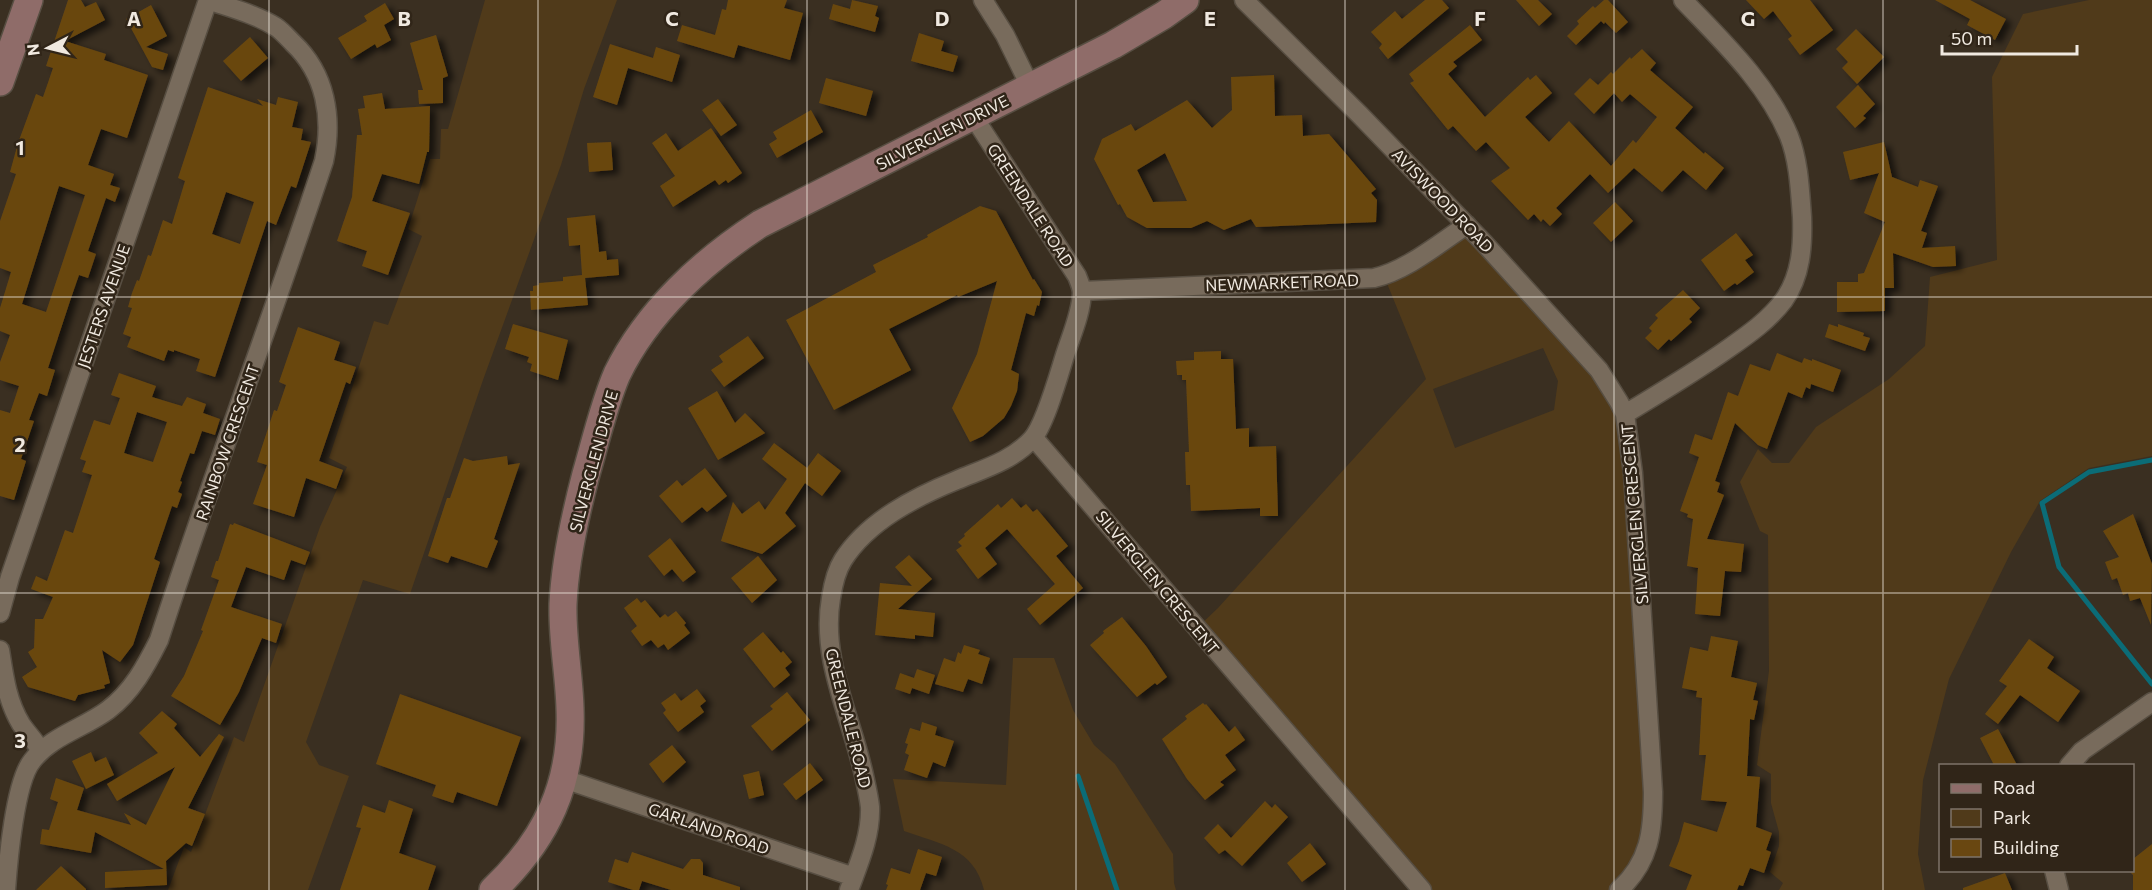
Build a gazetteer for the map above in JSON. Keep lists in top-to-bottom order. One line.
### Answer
{"streets":{"street":["SILVERGLEN DRIVE","AVISWOOD ROAD","GREENDALE ROAD","NEWMARKET ROAD","JESTERS AVENUE","RAINBOW CRESCENT","SILVERGLEN CRESCENT","GARLAND ROAD"]},"crossings":[["SILVERGLEN DRIVE","GREENDALE ROAD"],["SILVERGLEN DRIVE","GARLAND ROAD"],["AVISWOOD ROAD","NEWMARKET ROAD"],["AVISWOOD ROAD","SILVERGLEN CRESCENT"],["GREENDALE ROAD","NEWMARKET ROAD"],["GREENDALE ROAD","SILVERGLEN CRESCENT"],["GREENDALE ROAD","GARLAND ROAD"],["JESTERS AVENUE","RAINBOW CRESCENT"]],"legend":["Road","Park","Building"],"scale_bar":"50 m","north":"left","grid":{"columns":["A","B","C","D","E","F","G"],"rows":["1","2","3"]}}
